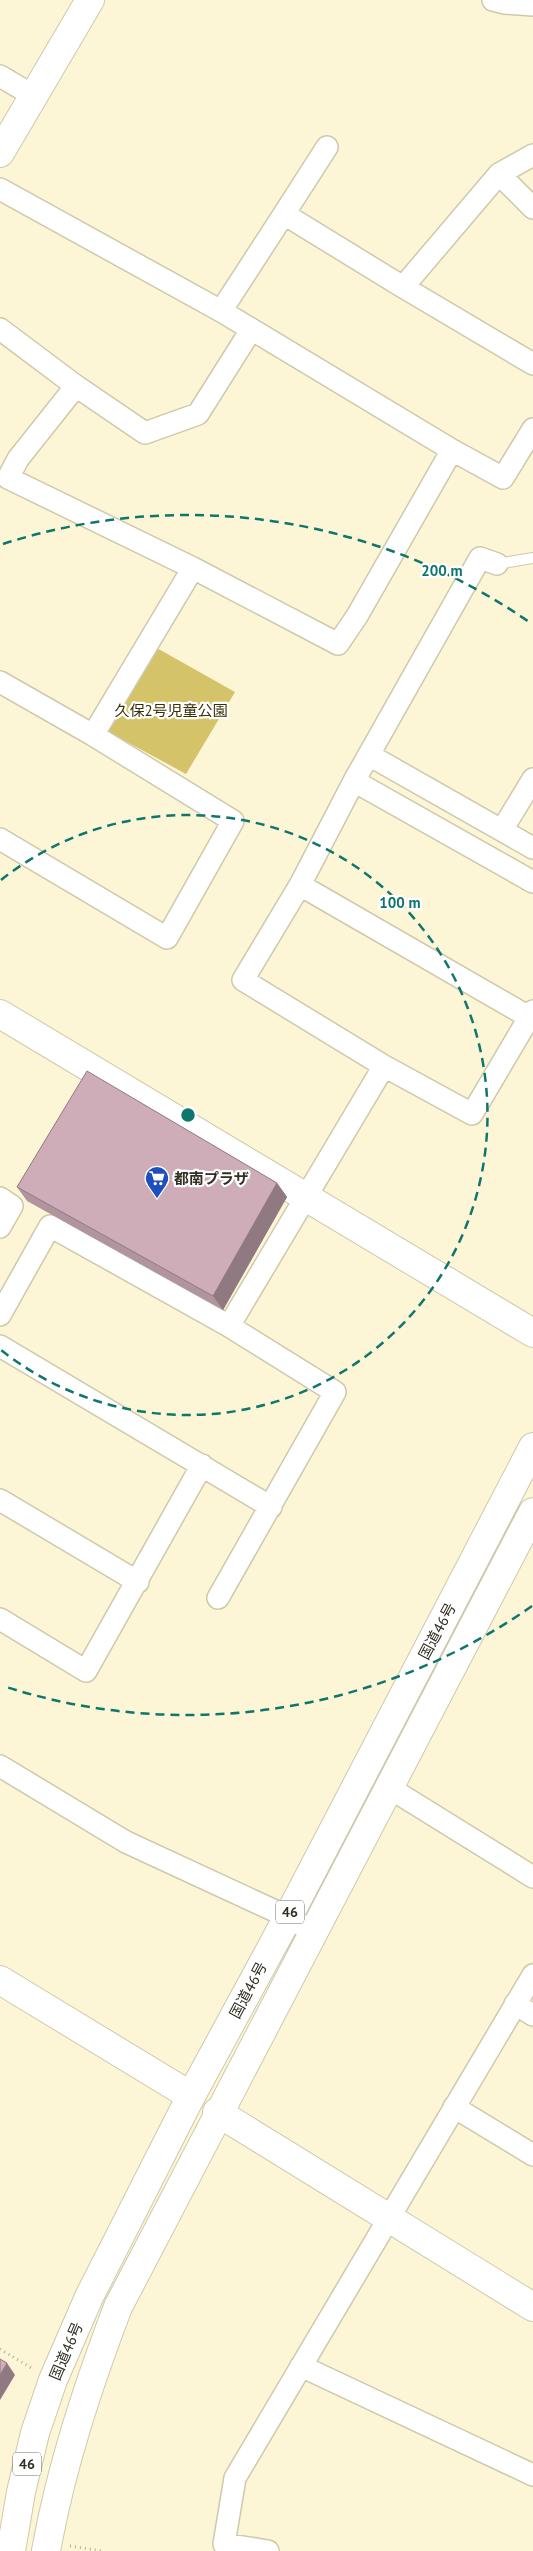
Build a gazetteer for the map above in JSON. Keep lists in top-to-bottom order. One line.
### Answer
{"streets":{"main road":["国道46号","46"]},"parks":["久保2号児童公園"],"places":{"supermarket":["都南プラザ"]},"rings":["200 m","100 m"]}
